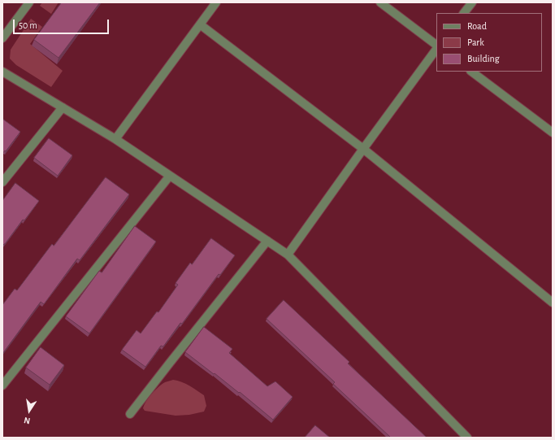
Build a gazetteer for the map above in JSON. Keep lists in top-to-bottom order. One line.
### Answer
{"legend":["Road","Park","Building"],"scale_bar":"50 m","north":"bottom"}
